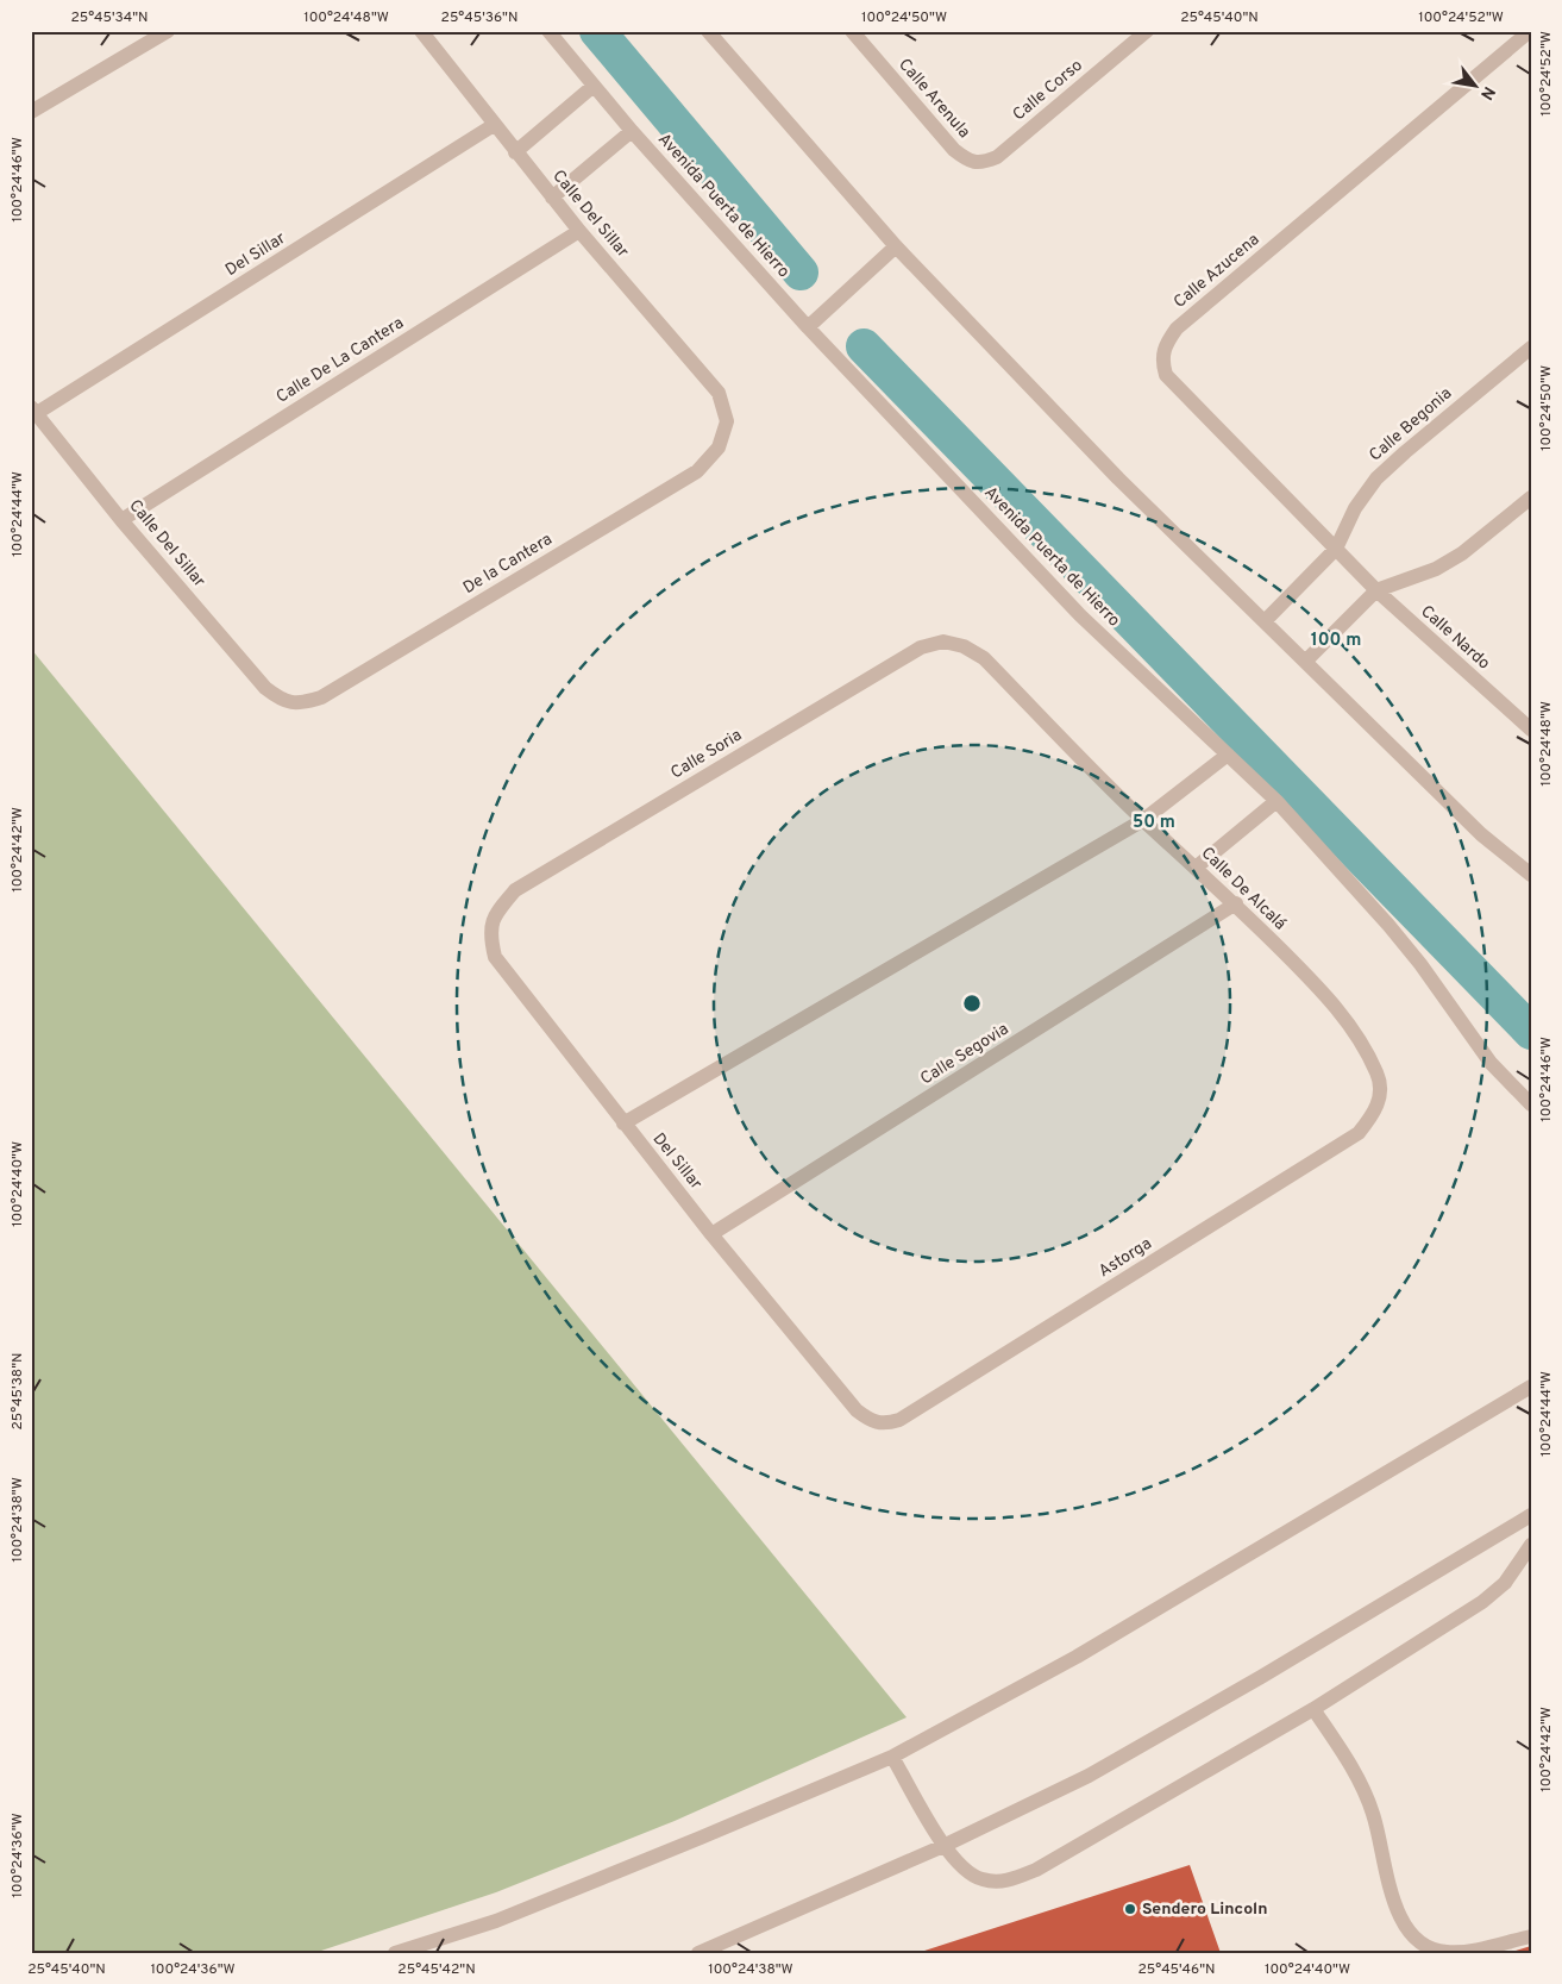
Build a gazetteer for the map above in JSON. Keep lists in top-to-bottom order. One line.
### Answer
{"streets":{"street":["Calle Corso","Calle Arenula","Avenida Puerta de Hierro","Calle Del Sillar","Del Sillar","Calle Azucena","Calle De La Cantera","Calle Begonia","De la Cantera","Calle Nardo","Calle Soria","Calle De Alcalá","Calle Segovia","Astorga"]},"crossings":[["Calle Corso","Calle Arenula"],["Calle Del Sillar","Del Sillar"],["Calle Del Sillar","Calle De La Cantera"],["Calle Del Sillar","De la Cantera"],["Del Sillar","Calle Soria"],["Del Sillar","Calle Segovia"],["Del Sillar","Astorga"],["Calle Azucena","Calle Begonia"],["Calle Azucena","Calle Nardo"],["Calle Soria","Calle De Alcalá"],["Calle De Alcalá","Calle Segovia"],["Calle De Alcalá","Astorga"]],"places":["Sendero Lincoln"],"north":"bottom right","coordinates":["25°45'34\"N","100°24'48\"W","25°45'36\"N","100°24'50\"W","25°45'40\"N","100°24'52\"W","100°24'46\"W","100°24'44\"W","100°24'42\"W","100°24'40\"W","25°45'38\"N","100°24'38\"W","100°24'36\"W","25°45'42\"N","25°45'46\"N"],"rings":["100 m","50 m"]}
